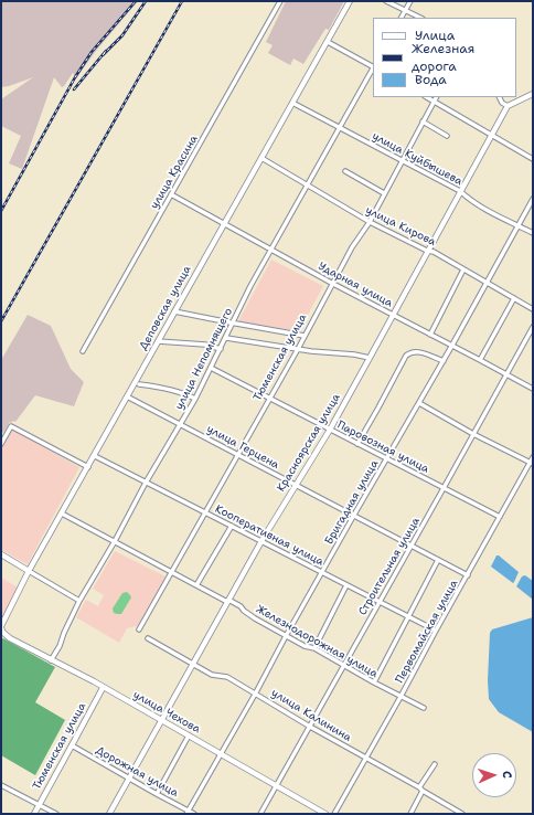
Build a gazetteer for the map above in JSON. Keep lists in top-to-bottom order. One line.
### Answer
{"streets":{"main road":["Деповская улица","Тюменская улица","Красноярская улица","улица Чехова"],"street":["улица Куйбышева","улица Красина","улица Кирова","Ударная улица","улица Непомнящего","улица Герцена","Паровозная улица","Бригадная улица","Кооперативная улица","Строительная улица","Первомайская улица","Железнодорожная улица","улица Калинина","Дорожная улица"]},"crossings":[["улица Куйбышева","Деповская улица"],["улица Куйбышева","Тюменская улица"],["улица Куйбышева","улица Непомнящего"],["улица Куйбышева","Красноярская улица"],["улица Куйбышева","Бригадная улица"],["улица Красина","Ударная улица"],["улица Кирова","Деповская улица"],["улица Кирова","Тюменская улица"],["улица Кирова","улица Непомнящего"],["улица Кирова","Красноярская улица"],["улица Кирова","Бригадная улица"],["Ударная улица","Деповская улица"],["Ударная улица","Тюменская улица"],["Ударная улица","улица Непомнящего"],["Ударная улица","Красноярская улица"],["Ударная улица","Бригадная улица"],["Ударная улица","Строительная улица"],["Деповская улица","улица Герцена"],["Деповская улица","Кооперативная улица"],["Деповская улица","Железнодорожная улица"],["Деповская улица","улица Чехова"],["Тюменская улица","улица Герцена"],["Тюменская улица","Паровозная улица"],["Тюменская улица","Кооперативная улица"],["Тюменская улица","Железнодорожная улица"],["Тюменская улица","улица Чехова"],["Тюменская улица","Дорожная улица"],["улица Непомнящего","улица Герцена"],["улица Непомнящего","Паровозная улица"],["улица Непомнящего","Кооперативная улица"],["улица Непомнящего","Железнодорожная улица"],["улица Непомнящего","улица Чехова"],["Красноярская улица","улица Герцена"],["Красноярская улица","Паровозная улица"],["Красноярская улица","Кооперативная улица"],["Красноярская улица","Железнодорожная улица"],["Красноярская улица","улица Чехова"],["Красноярская улица","улица Калинина"],["Красноярская улица","Дорожная улица"],["улица Герцена","Бригадная улица"],["улица Герцена","Строительная улица"],["улица Герцена","Первомайская улица"],["Паровозная улица","Бригадная улица"],["Паровозная улица","Строительная улица"],["Паровозная улица","Первомайская улица"],["Бригадная улица","Кооперативная улица"],["Бригадная улица","Железнодорожная улица"],["Бригадная улица","улица Чехова"],["Бригадная улица","улица Калинина"],["Бригадная улица","Дорожная улица"],["Кооперативная улица","Строительная улица"],["Кооперативная улица","Первомайская улица"],["Строительная улица","Железнодорожная улица"],["Строительная улица","улица Чехова"],["Строительная улица","улица Калинина"],["Первомайская улица","Железнодорожная улица"],["Первомайская улица","улица Калинина"]],"legend":["Улица","Железная дорога","Вода"],"north":"right"}
